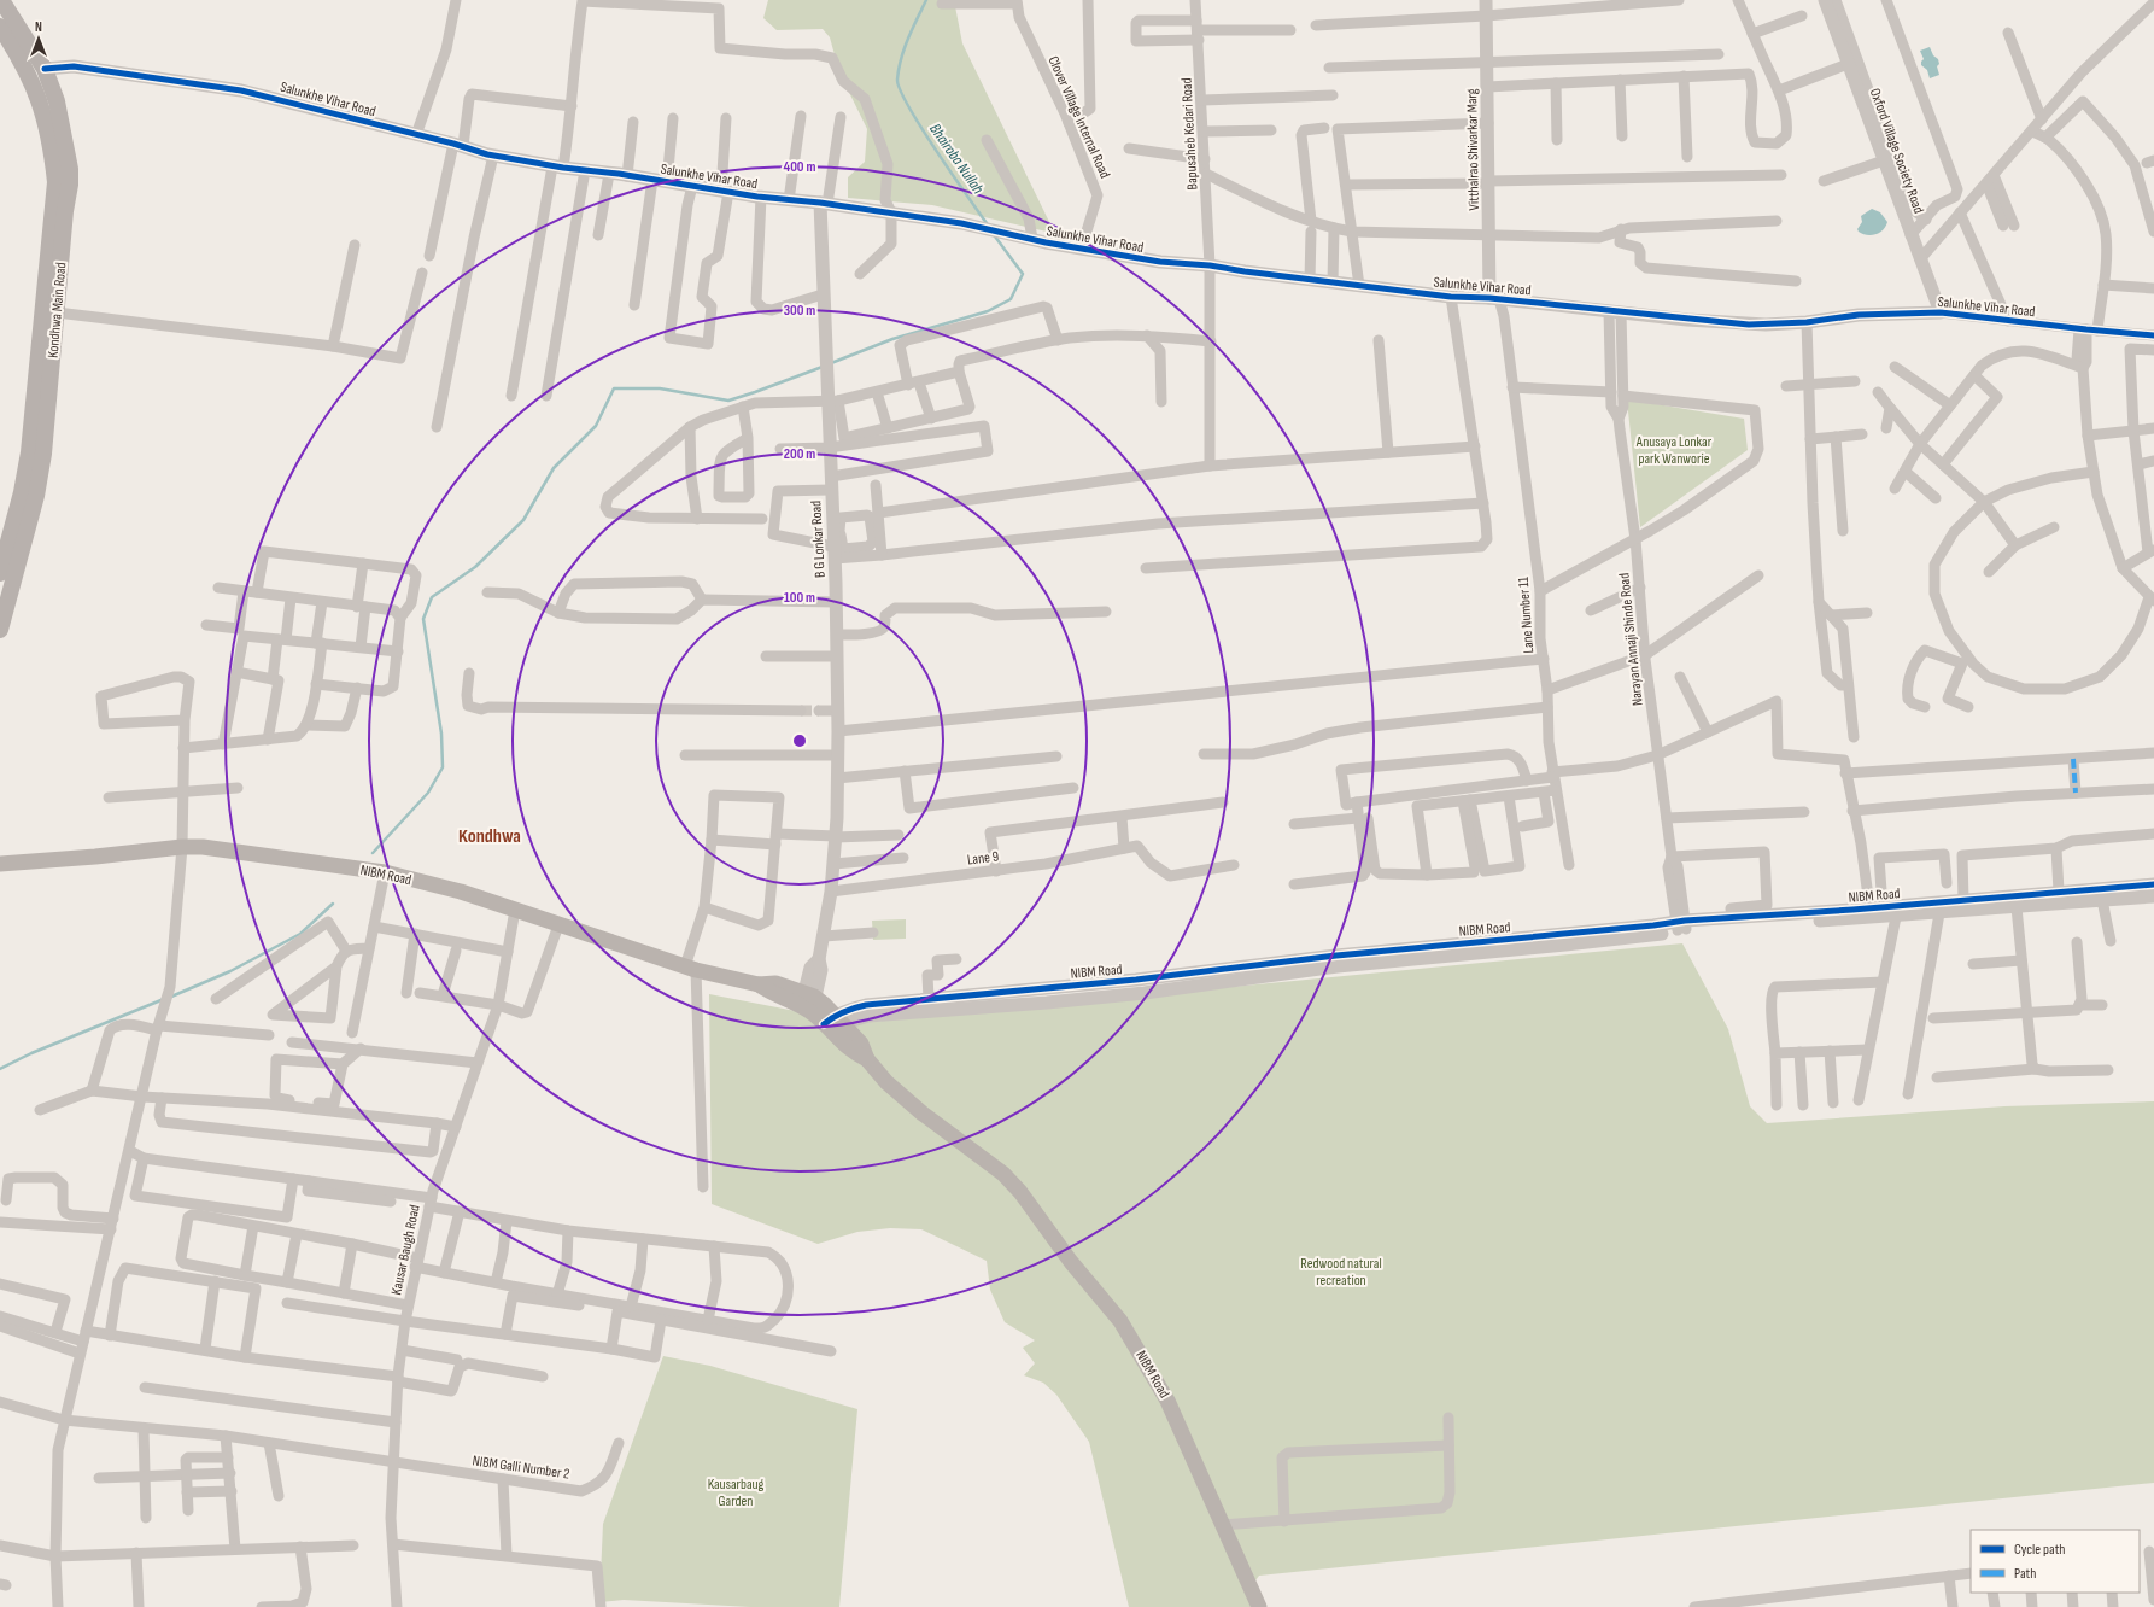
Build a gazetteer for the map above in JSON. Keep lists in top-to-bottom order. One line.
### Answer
{"streets":{"main road":["Kondhwa Main Road","NIBM Road"],"street":["Salunkhe Vihar Road","Clover Village Internal Road","Bapusaheb Kedari Road","Vitthalrao Shivarkar Marg","Oxford Village Society Road","B G Lonkar Road","Lane Number 11","Narayan Annaji Shinde Road","Lane 9","Kausar Baugh Road","NIBM Galli Number 2"]},"crossings":[["Salunkhe Vihar Road","Clover Village Internal Road"],["Salunkhe Vihar Road","Bapusaheb Kedari Road"],["Salunkhe Vihar Road","Vitthalrao Shivarkar Marg"],["Salunkhe Vihar Road","Oxford Village Society Road"],["Salunkhe Vihar Road","Kondhwa Main Road"],["Salunkhe Vihar Road","B G Lonkar Road"],["Salunkhe Vihar Road","Lane Number 11"],["Salunkhe Vihar Road","Narayan Annaji Shinde Road"],["Vitthalrao Shivarkar Marg","Lane Number 11"],["B G Lonkar Road","Lane 9"],["B G Lonkar Road","NIBM Road"],["Narayan Annaji Shinde Road","NIBM Road"],["NIBM Road","Kausar Baugh Road"],["Kausar Baugh Road","NIBM Galli Number 2"]],"districts":["Kondhwa"],"water":["Bhairoba Nullah"],"parks":["Anusaya Lonkar park Wanworie","Redwood natural recreation","Kausarbaug Garden"],"legend":["Cycle path","Path"],"north":"top","rings":["400 m","300 m","200 m","100 m"]}
